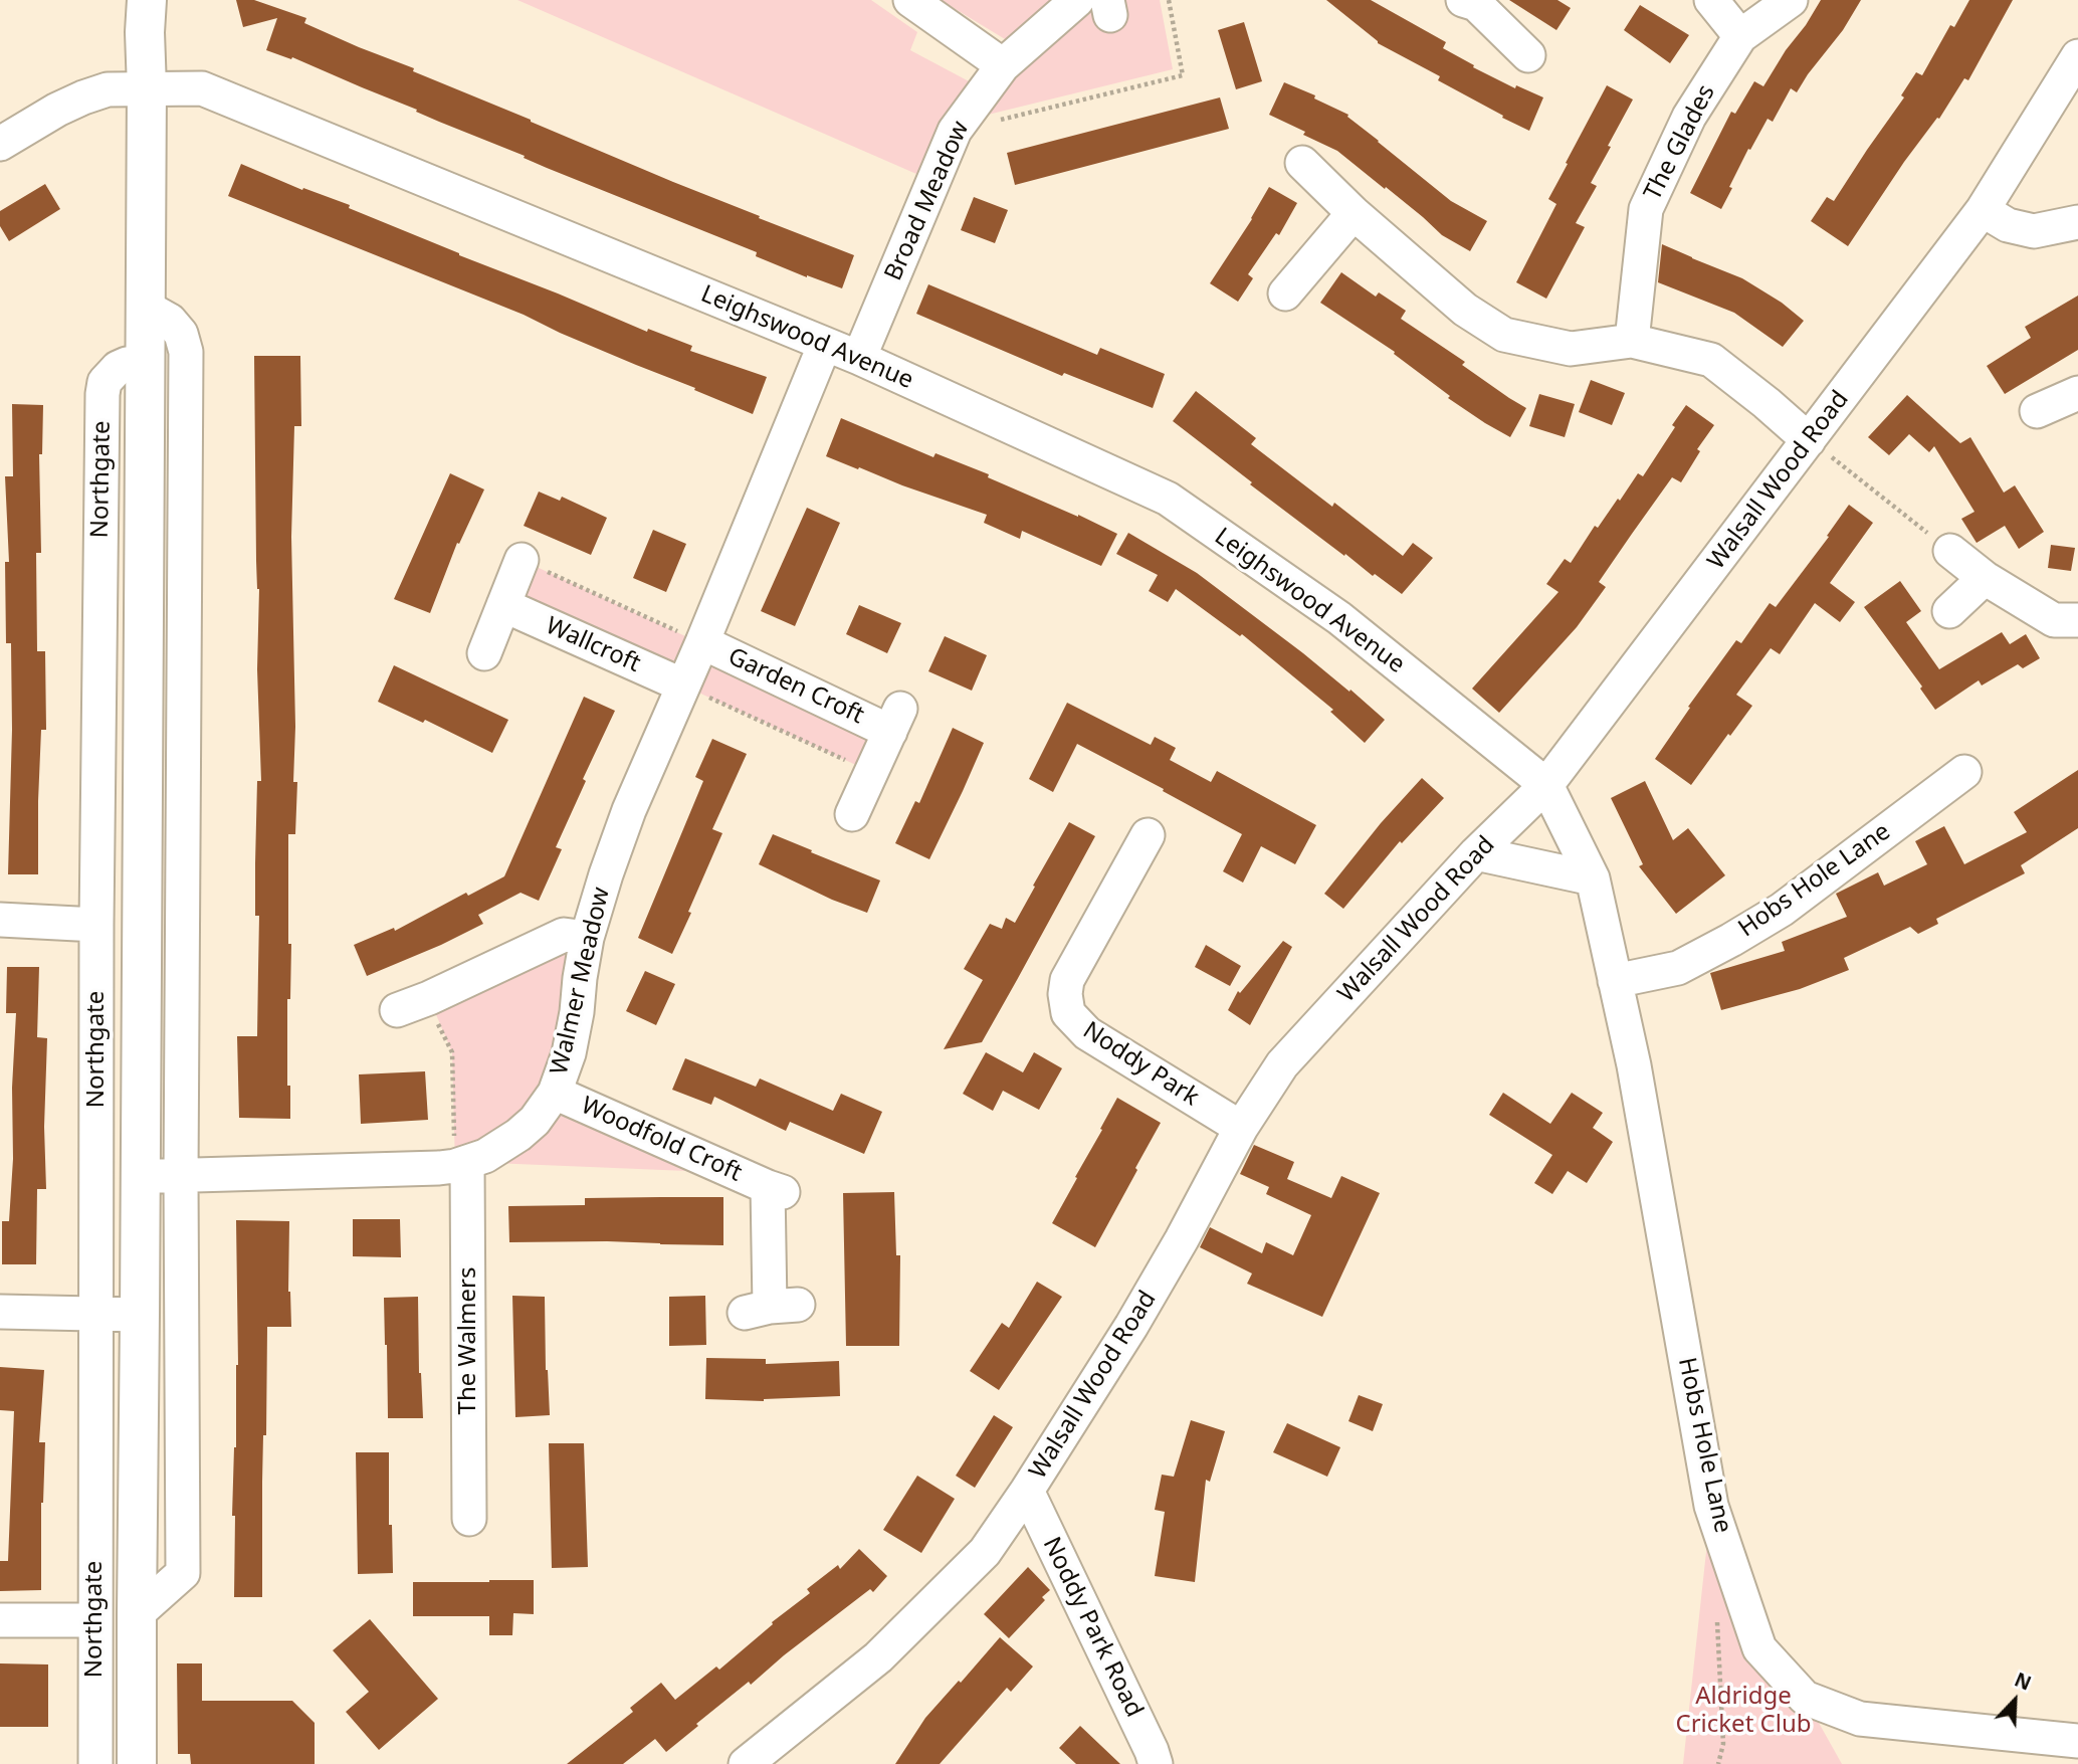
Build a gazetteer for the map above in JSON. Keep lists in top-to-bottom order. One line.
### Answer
{"streets":{"main road":["Northgate"],"street":["The Glades","Broad Meadow","Leighswood Avenue","Walsall Wood Road","Wallcroft","Garden Croft","Hobs Hole Lane","Walmer Meadow","Noddy Park","Woodfold Croft","The Walmers","Noddy Park Road"]},"crossings":[["Broad Meadow","Leighswood Avenue"],["Leighswood Avenue","Northgate"],["Leighswood Avenue","Walsall Wood Road"],["Leighswood Avenue","Hobs Hole Lane"],["Leighswood Avenue","Walmer Meadow"],["Northgate","Walmer Meadow"],["Walsall Wood Road","Hobs Hole Lane"],["Walsall Wood Road","Noddy Park"],["Walsall Wood Road","Noddy Park Road"],["Wallcroft","Walmer Meadow"],["Garden Croft","Walmer Meadow"],["Walmer Meadow","Woodfold Croft"],["Walmer Meadow","The Walmers"]],"parks":["Aldridge Cricket Club"],"north":"top right"}
